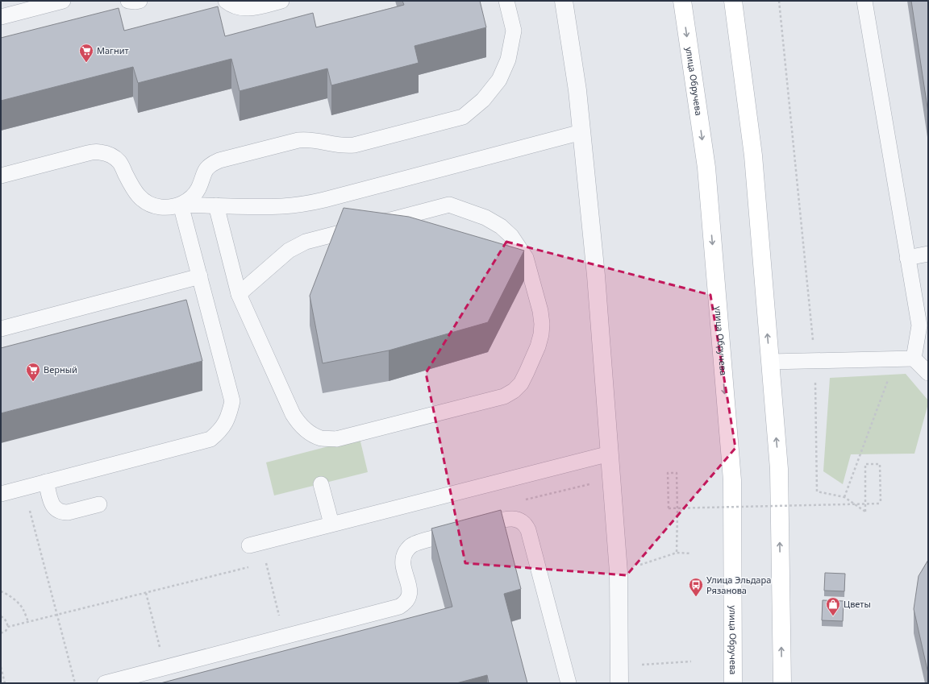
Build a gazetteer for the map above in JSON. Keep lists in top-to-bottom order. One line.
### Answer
{"streets":{"main road":["улица Обручева"]},"places":{"supermarket":["Магнит","Верный"],"bus stop":["Улица Эльдара Рязанова"],"shop":["Цветы"]}}
